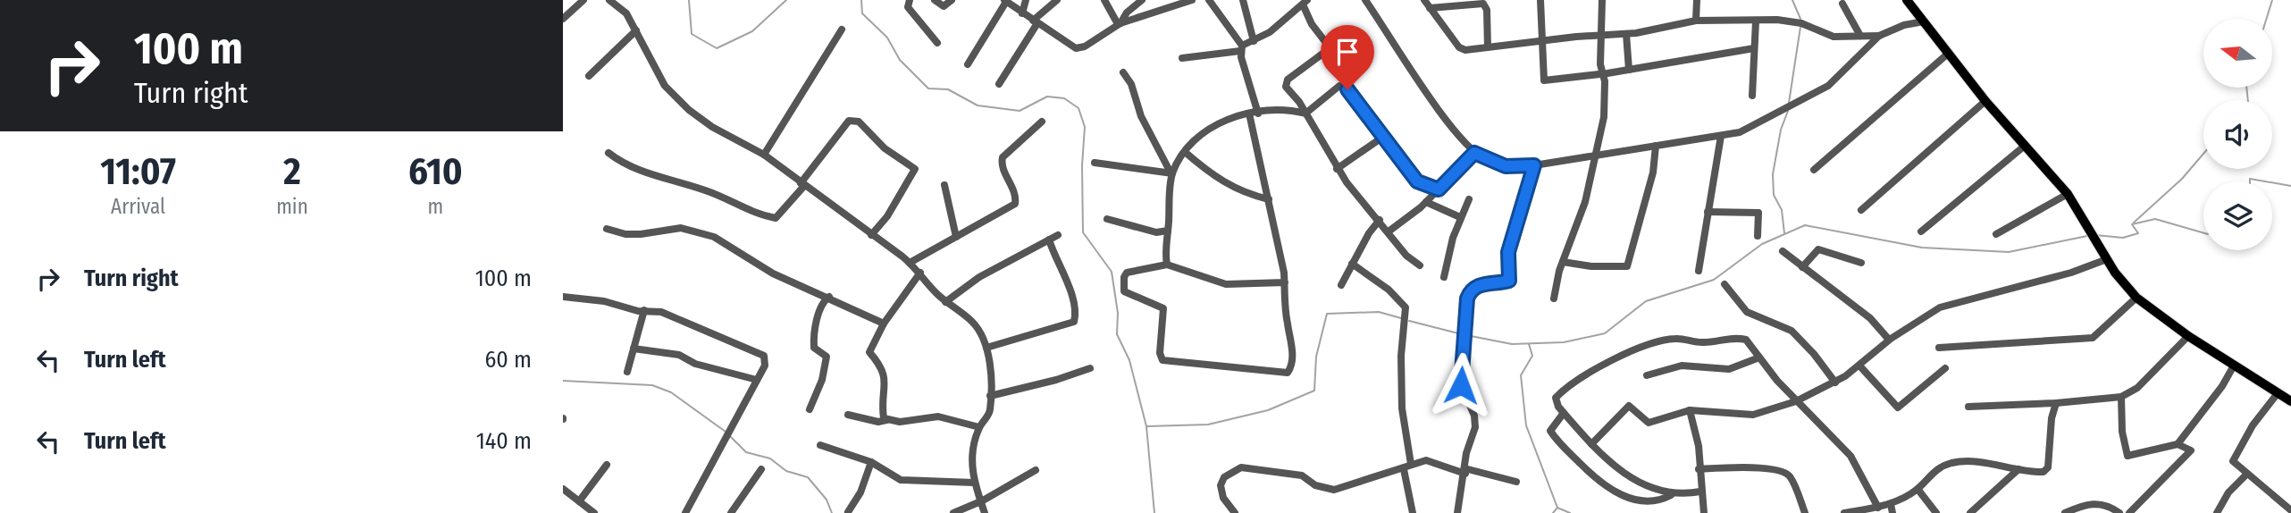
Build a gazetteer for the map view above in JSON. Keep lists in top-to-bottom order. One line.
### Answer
{"north":"left","page":{"turn":["100 m","Turn right"],"eta":["11:07","Arrival","2","min","610","m"],"list":[{"name":"Turn right","value":"100 m"},{"name":"Turn left","value":"60 m"},{"name":"Turn left","value":"140 m"}]}}
